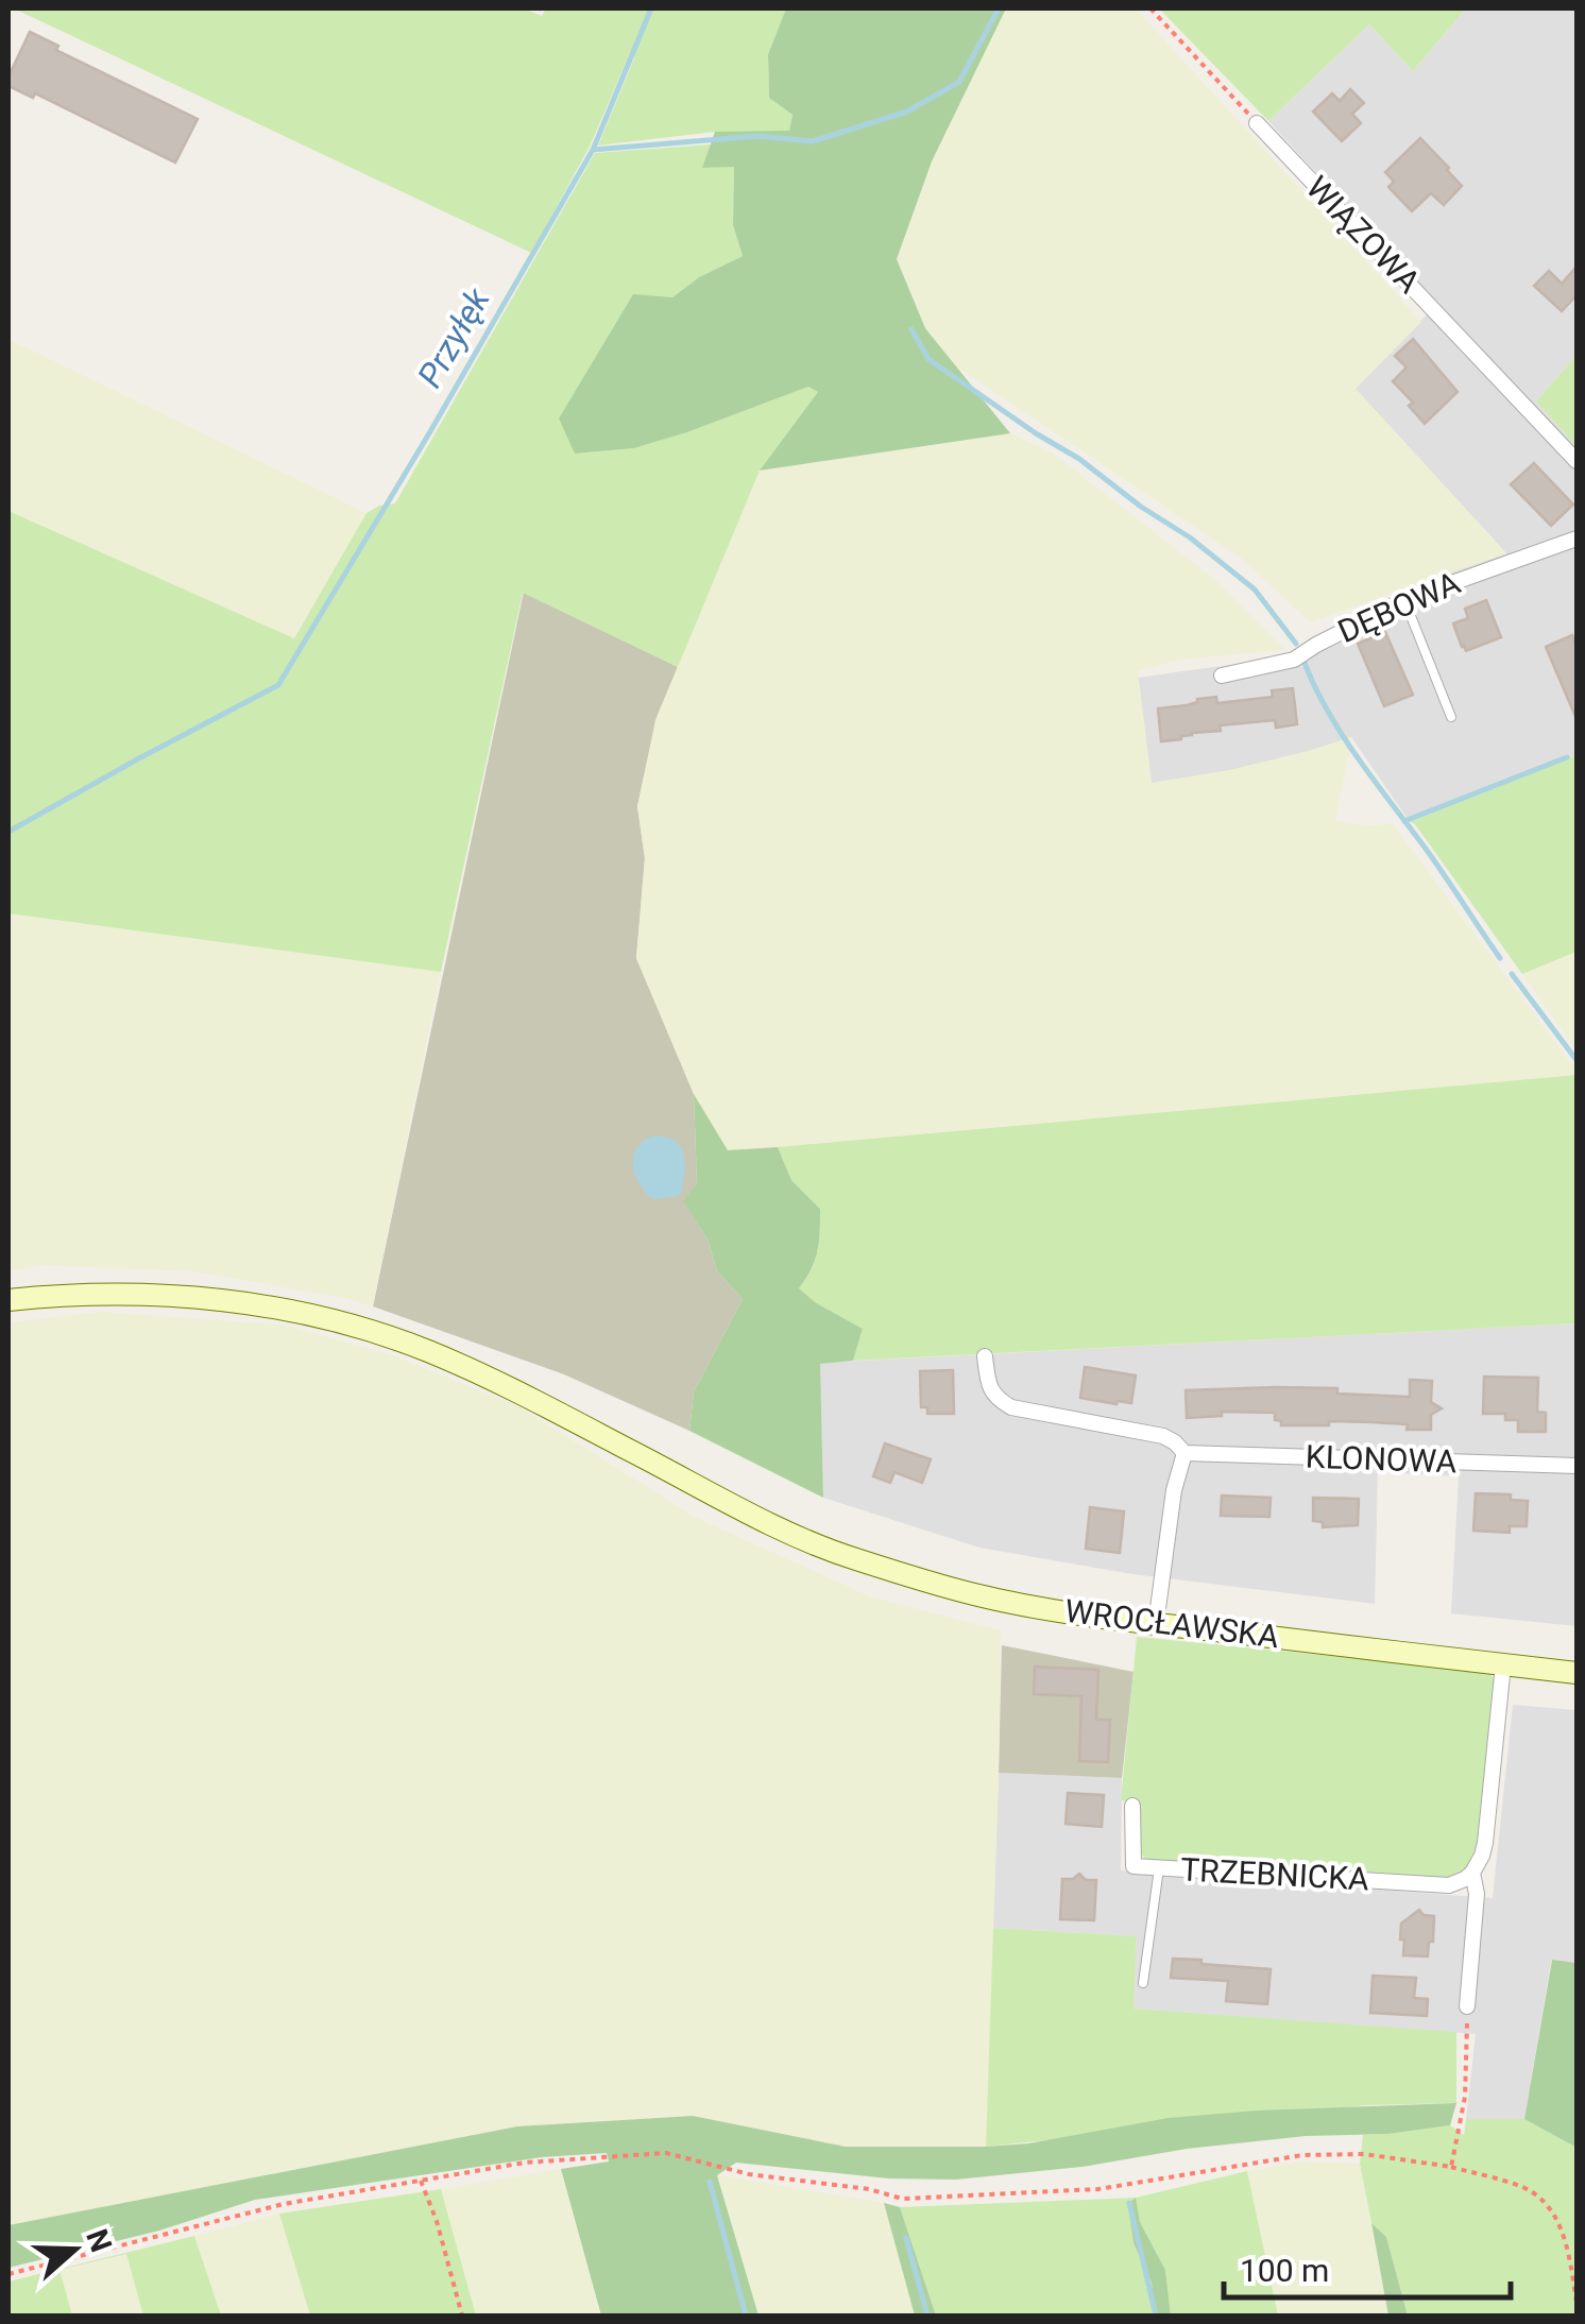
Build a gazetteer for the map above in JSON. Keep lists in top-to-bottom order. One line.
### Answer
{"streets":{"street":["WIĄZOWA","DĘBOWA","KLONOWA","WROCŁAWSKA","TRZEBNICKA"]},"water":["Przyłęk"],"scale_bar":"100 m","north":"right"}
